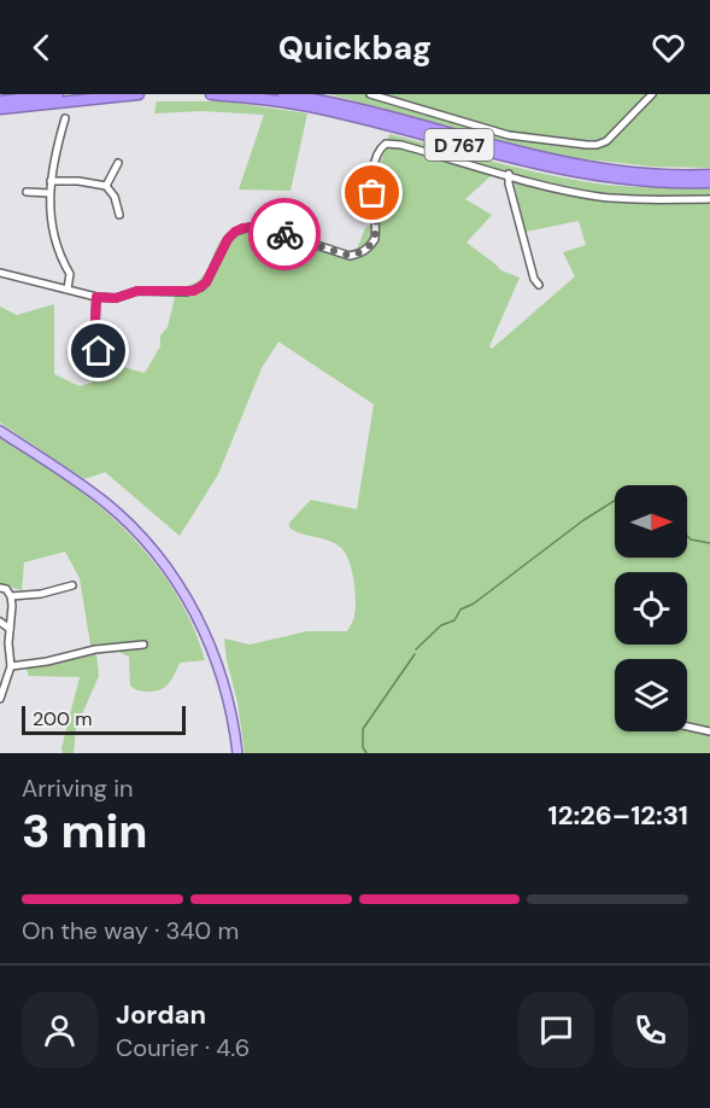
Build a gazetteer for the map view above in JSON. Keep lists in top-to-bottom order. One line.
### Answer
{"streets":{"highway":["D 767"]},"scale_bar":"200 m","north":"right","page":{"header":"Quickbag","scale":"200 m","heading":["3 min","Arriving in","12:26–12:31"],"panel":["Jordan","Courier · 4.6"],"bar":"On the way · 340 m"}}
